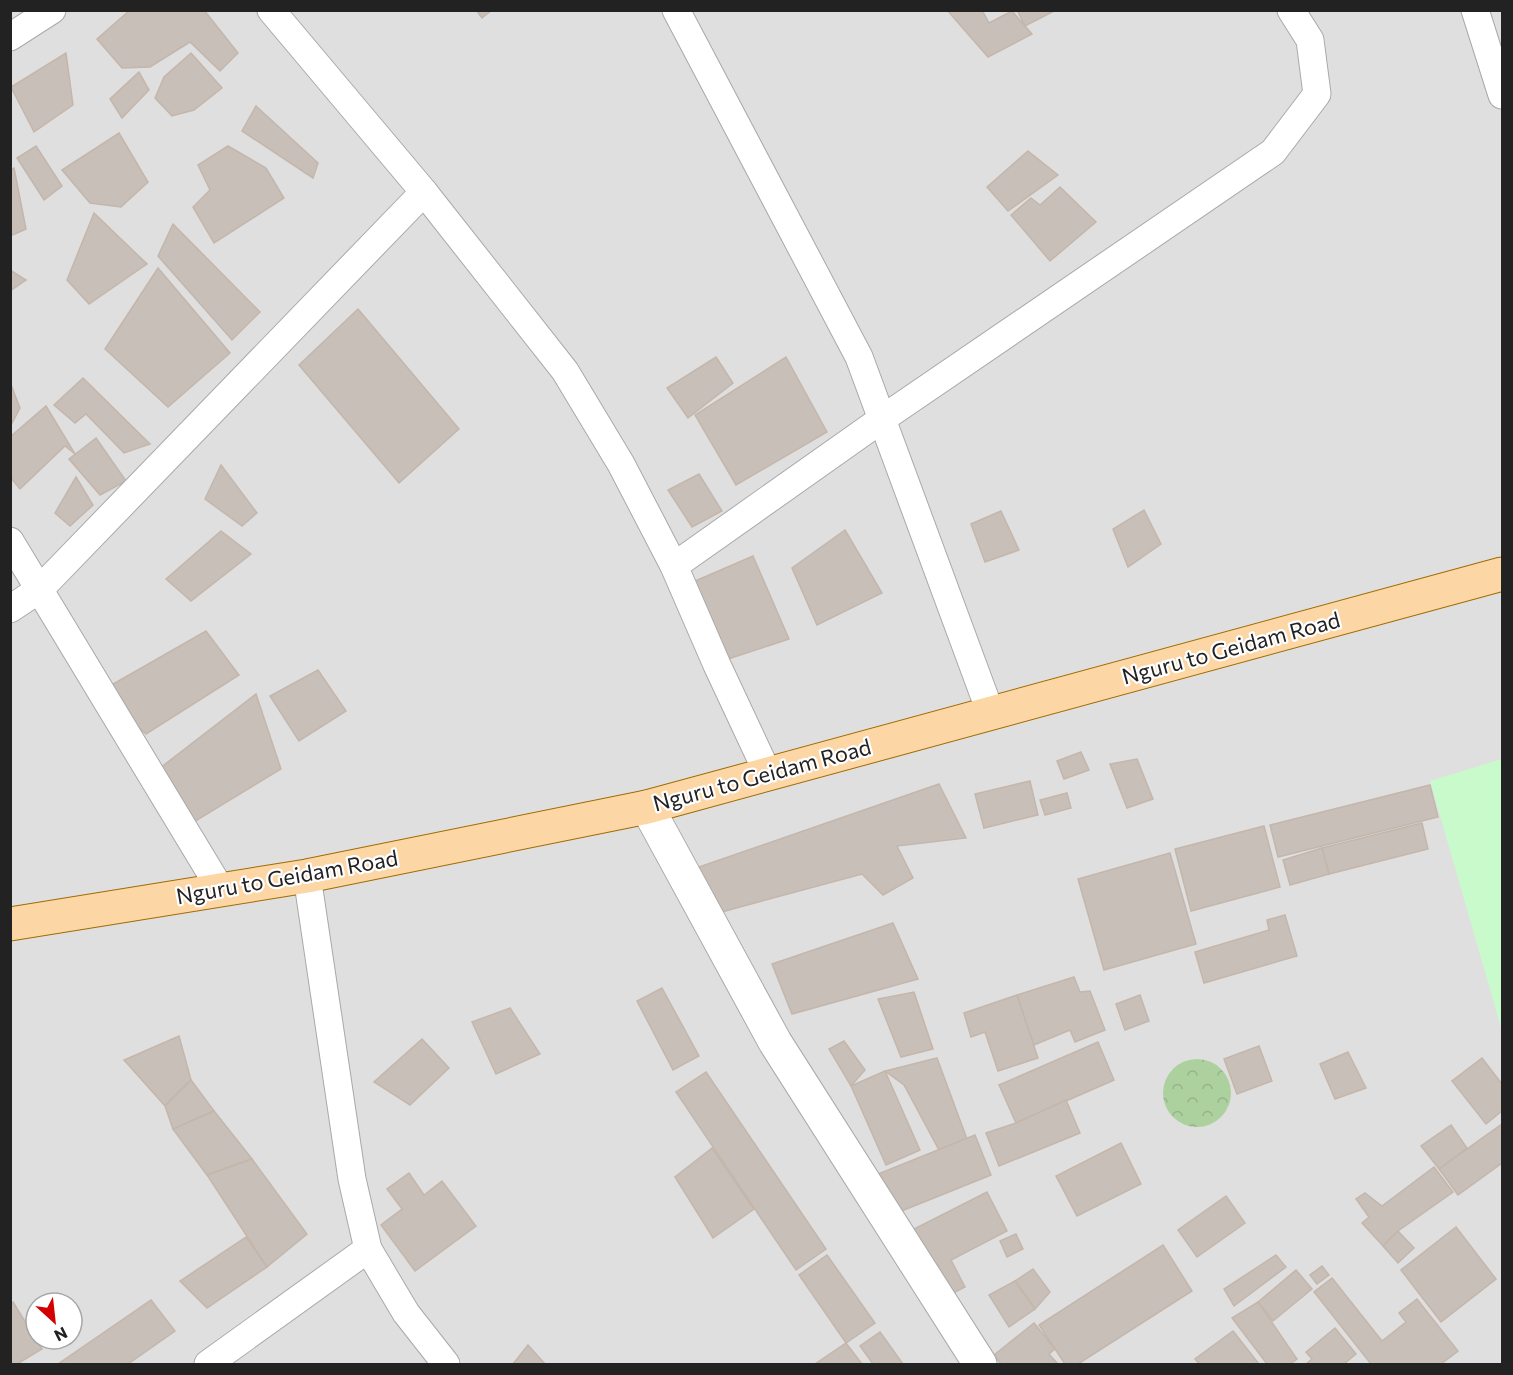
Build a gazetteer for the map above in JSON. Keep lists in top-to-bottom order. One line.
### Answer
{"streets":{"main road":["Nguru to Geidam Road"]},"north":"bottom right"}
